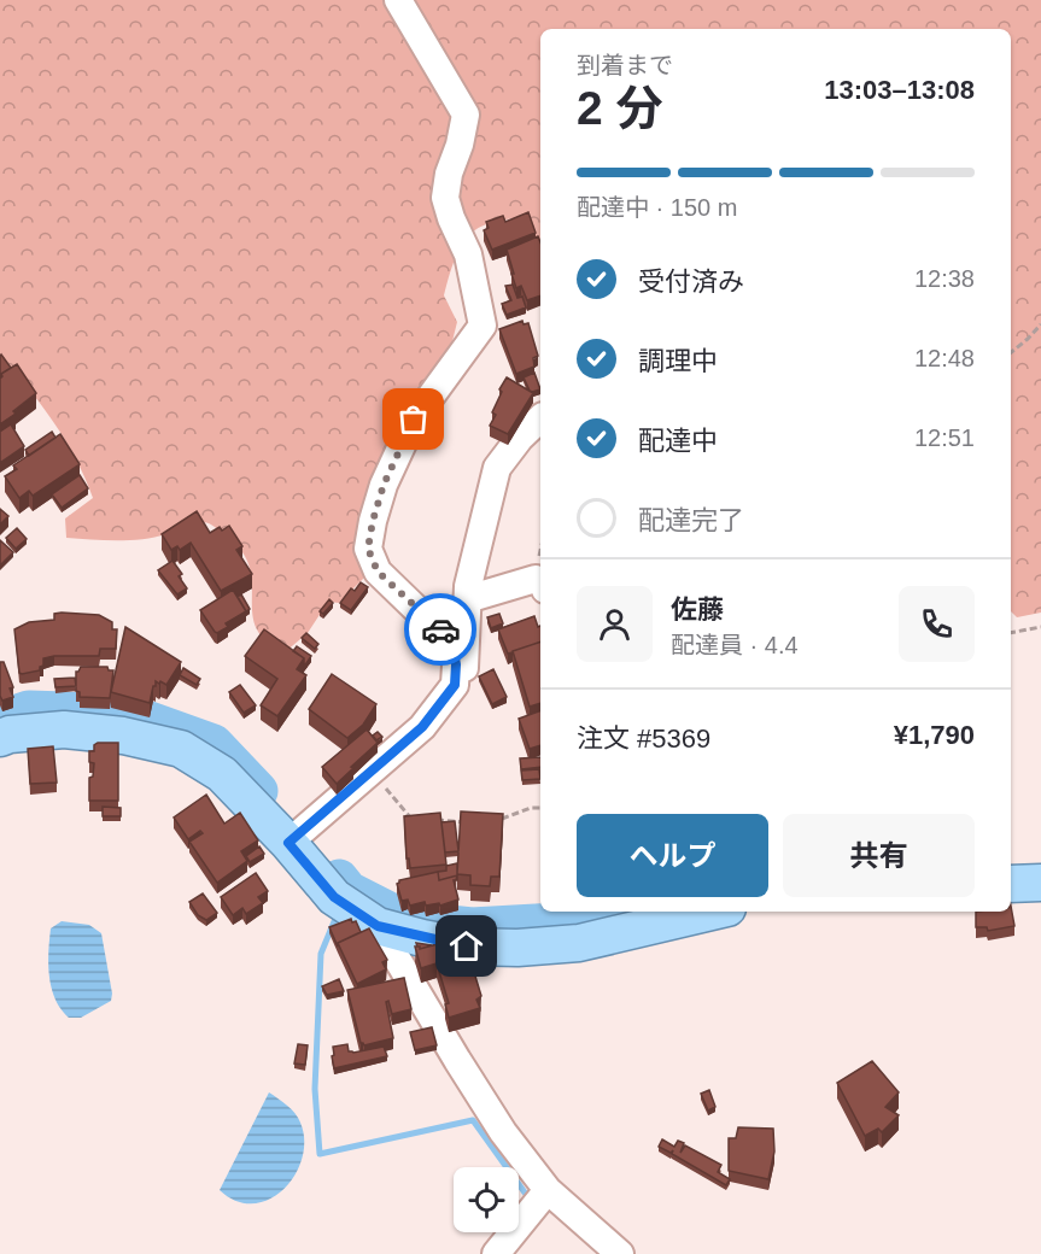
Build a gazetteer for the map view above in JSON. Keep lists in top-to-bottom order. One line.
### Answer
{"page":{"heading":["2 分","到着まで","13:03–13:08"],"panel":["佐藤","配達員 · 4.4","注文 #5369","¥1,790"],"bar":"配達中 · 150 m","list":[["受付済み","12:38"],["調理中","12:48"],["配達中","12:51"],"配達完了"],"buttons":["ヘルプ","共有"]}}
